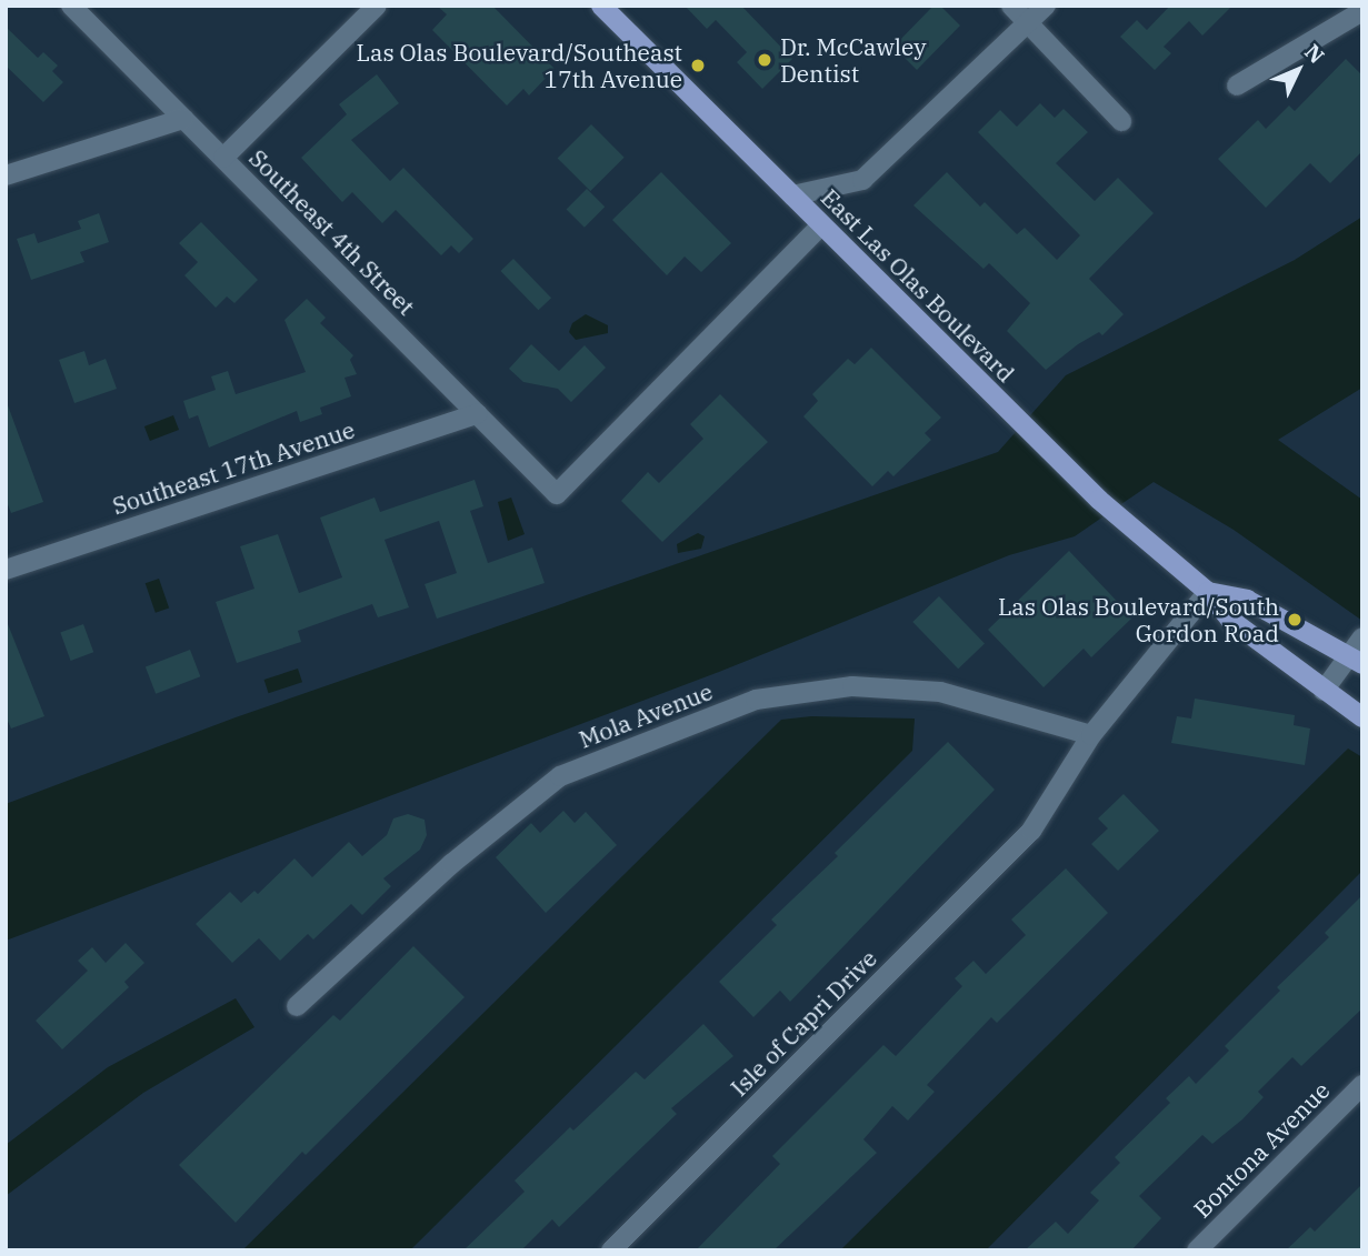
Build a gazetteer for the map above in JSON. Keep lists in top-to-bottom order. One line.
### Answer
{"streets":{"main road":["East Las Olas Boulevard"],"street":["Southeast 4th Street","Southeast 17th Avenue","Mola Avenue","Isle of Capri Drive","Bontona Avenue"]},"crossings":[["Southeast 4th Street","East Las Olas Boulevard"],["Southeast 4th Street","Southeast 17th Avenue"],["East Las Olas Boulevard","Isle of Capri Drive"],["Mola Avenue","Isle of Capri Drive"]],"places":["Dr. McCawley Dentist","Las Olas Boulevard/Southeast 17th Avenue","Las Olas Boulevard/South Gordon Road"],"north":"top right"}
